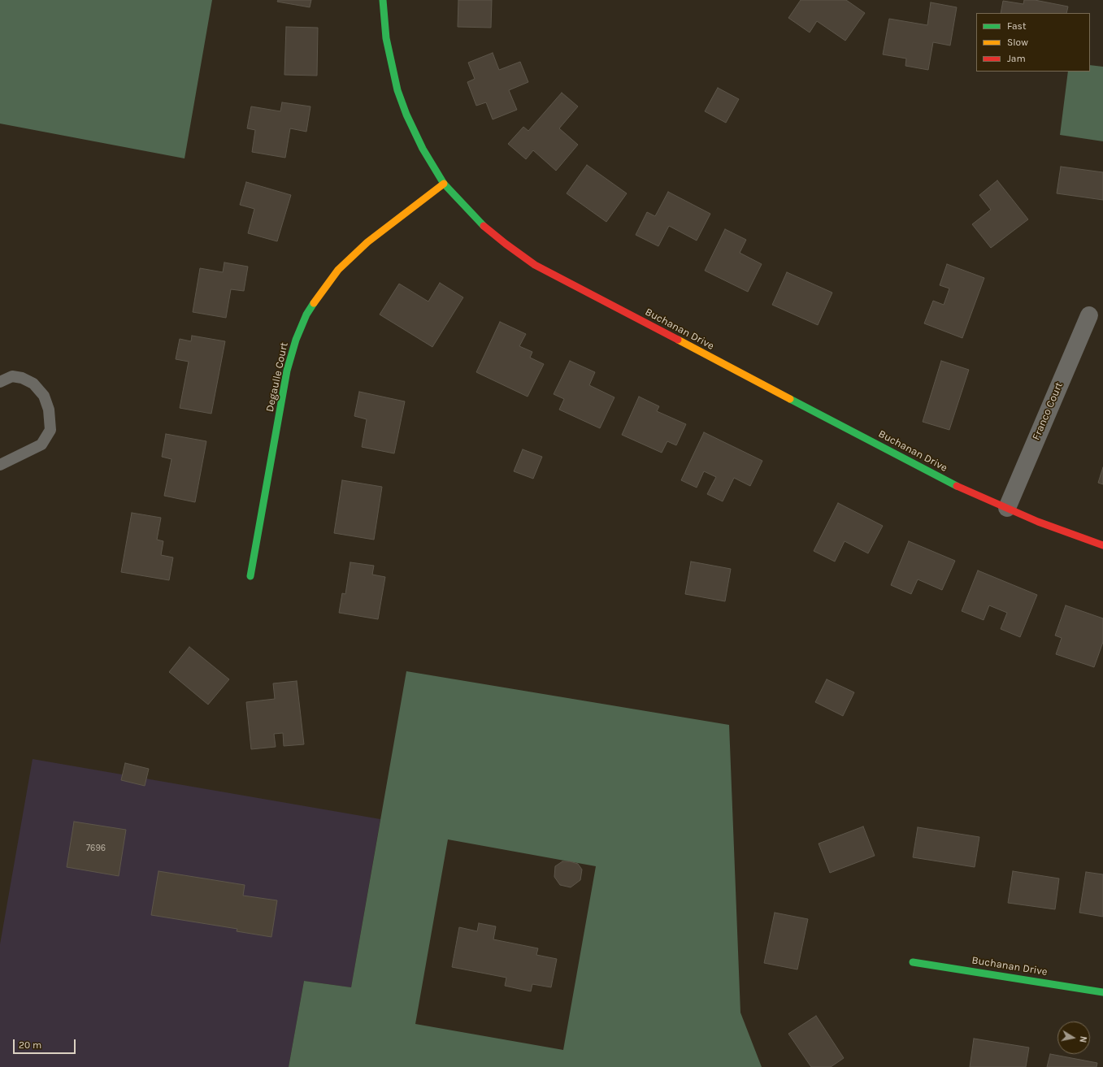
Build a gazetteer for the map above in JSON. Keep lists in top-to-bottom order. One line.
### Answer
{"streets":{"street":["Buchanan Drive","Degaulle Court","Franco Court"]},"crossings":[["Buchanan Drive","Degaulle Court"],["Buchanan Drive","Franco Court"]],"house_numbers":["7696"],"legend":["Fast","Slow","Jam"],"scale_bar":"20 m","north":"right"}
